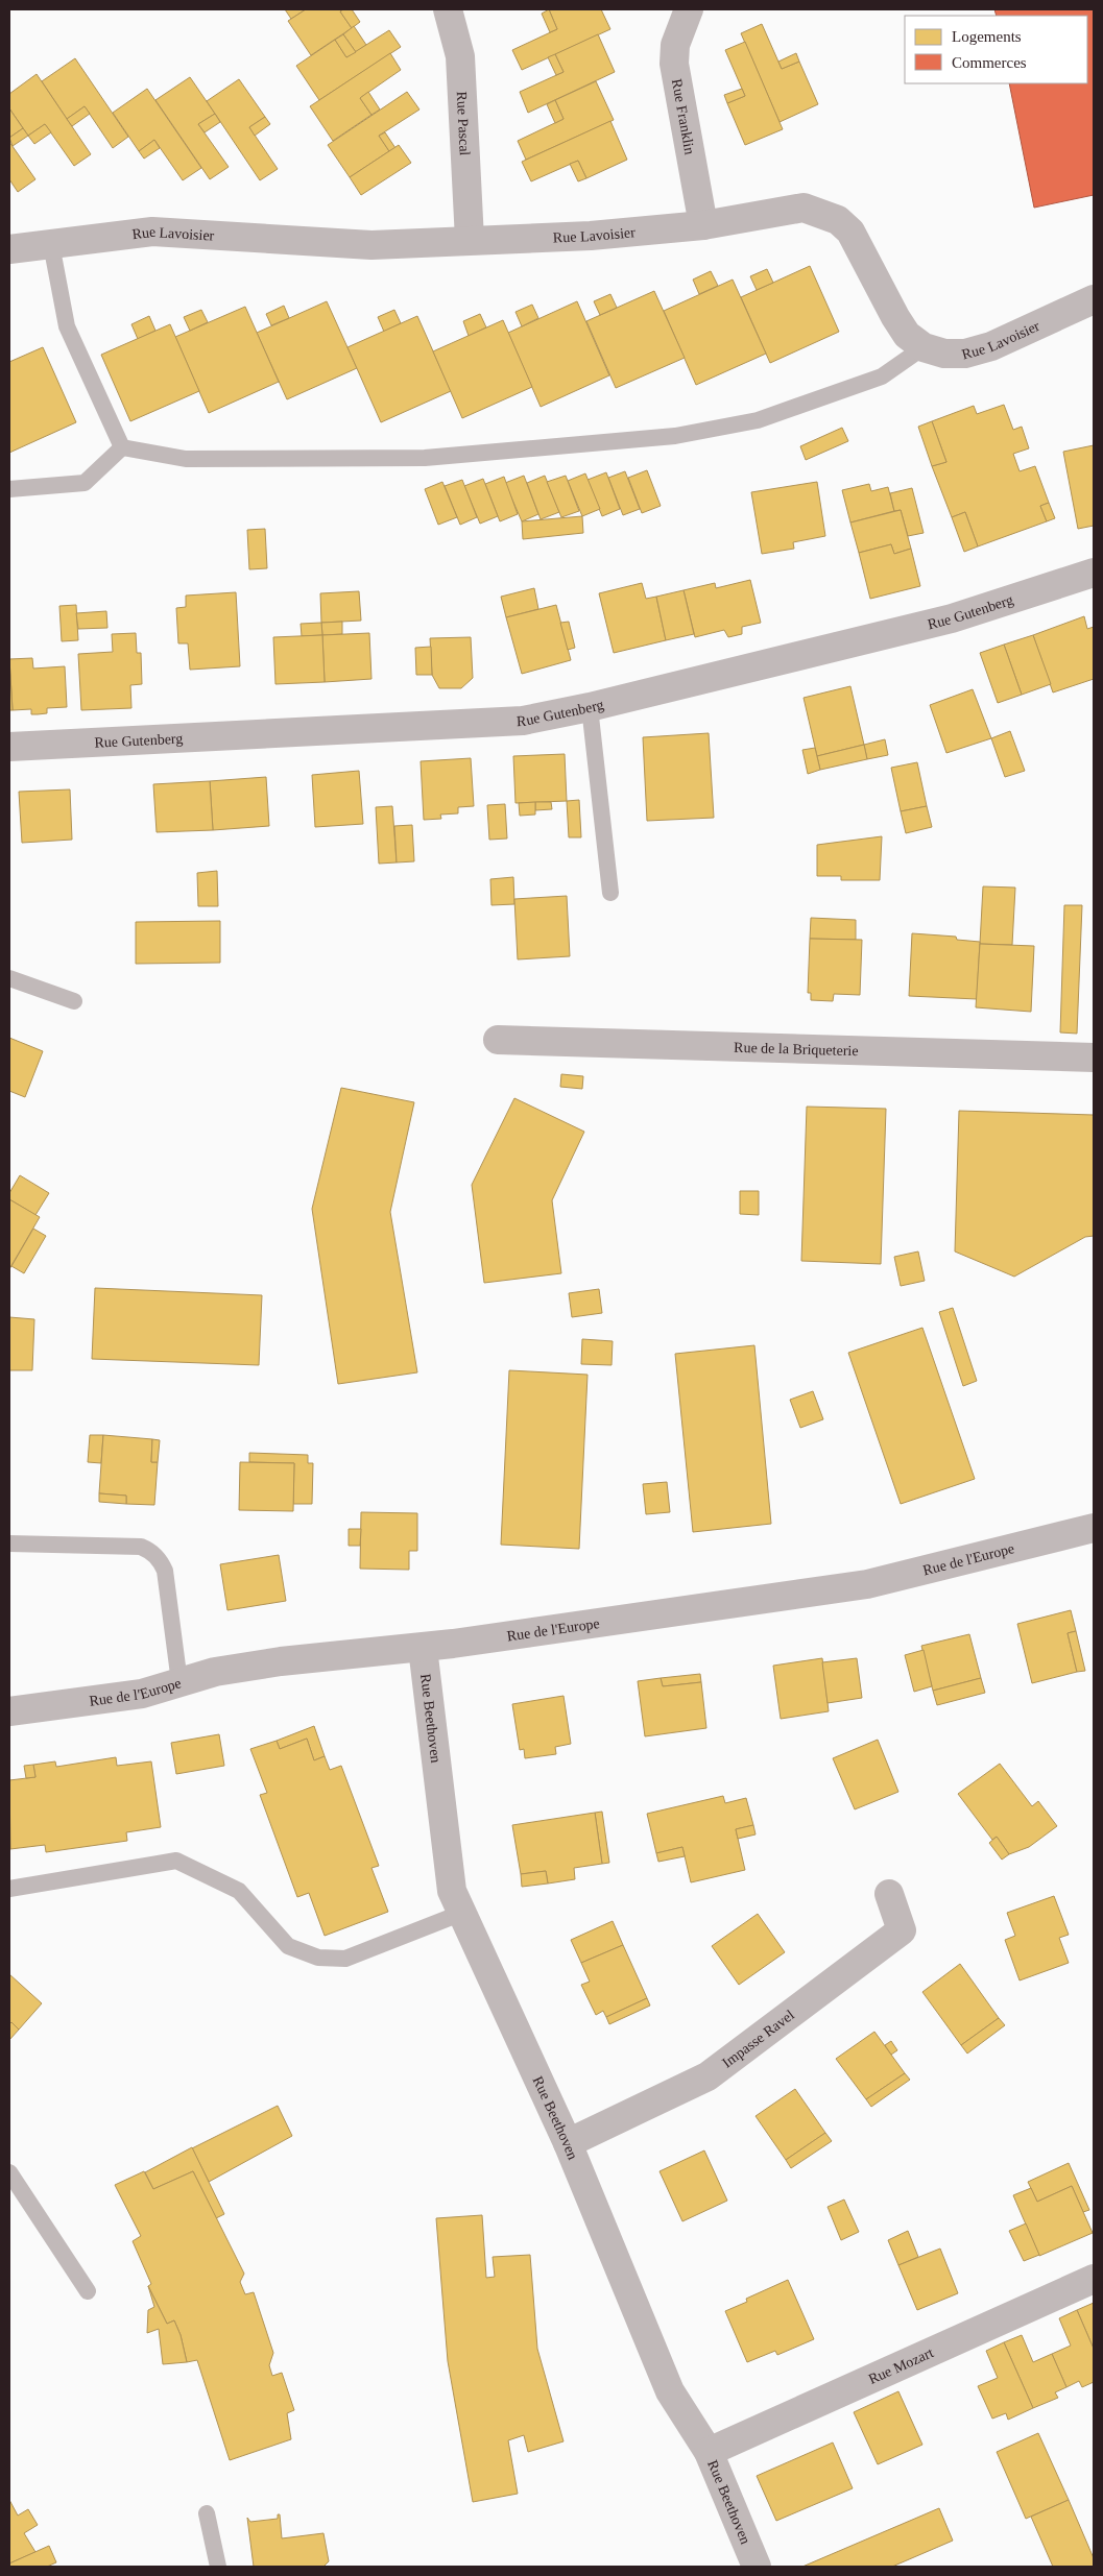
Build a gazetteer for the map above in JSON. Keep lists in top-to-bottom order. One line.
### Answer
{"streets":{"street":["Rue Franklin","Rue Pascal","Rue Lavoisier","Rue Gutenberg","Rue de la Briqueterie","Rue de l'Europe","Rue Beethoven","Impasse Ravel","Rue Mozart"]},"crossings":[["Rue Franklin","Rue Lavoisier"],["Rue Pascal","Rue Lavoisier"],["Rue de l'Europe","Rue Beethoven"],["Rue Beethoven","Impasse Ravel"],["Rue Beethoven","Rue Mozart"]],"legend":["Logements","Commerces"]}
